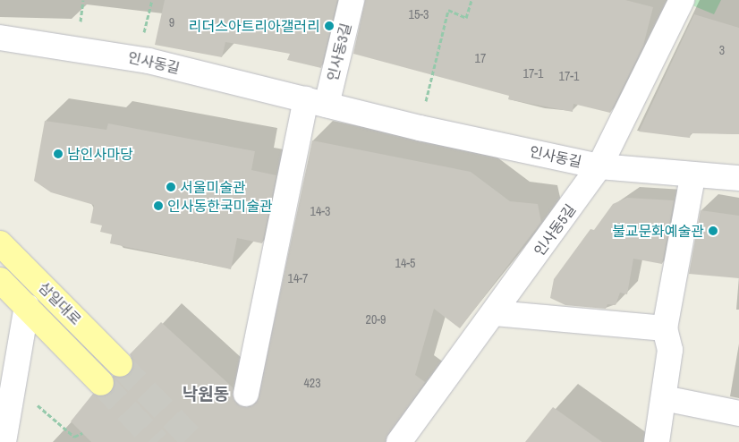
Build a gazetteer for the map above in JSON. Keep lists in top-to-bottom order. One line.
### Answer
{"streets":{"main road":["삼일대로"],"street":["인사동3길","인사동길","인사동5길"]},"crossings":[["인사동3길","인사동길"],["인사동길","인사동5길"]],"districts":["낙원동"],"places":["리더스아트리아갤러리","남인사마당","서울미술관","인사동한국미술관","불교문화예술관"],"house_numbers":["15-3","9","3","17","17-1","17-1","14-3","14-5","14-7","20-9","423"]}
